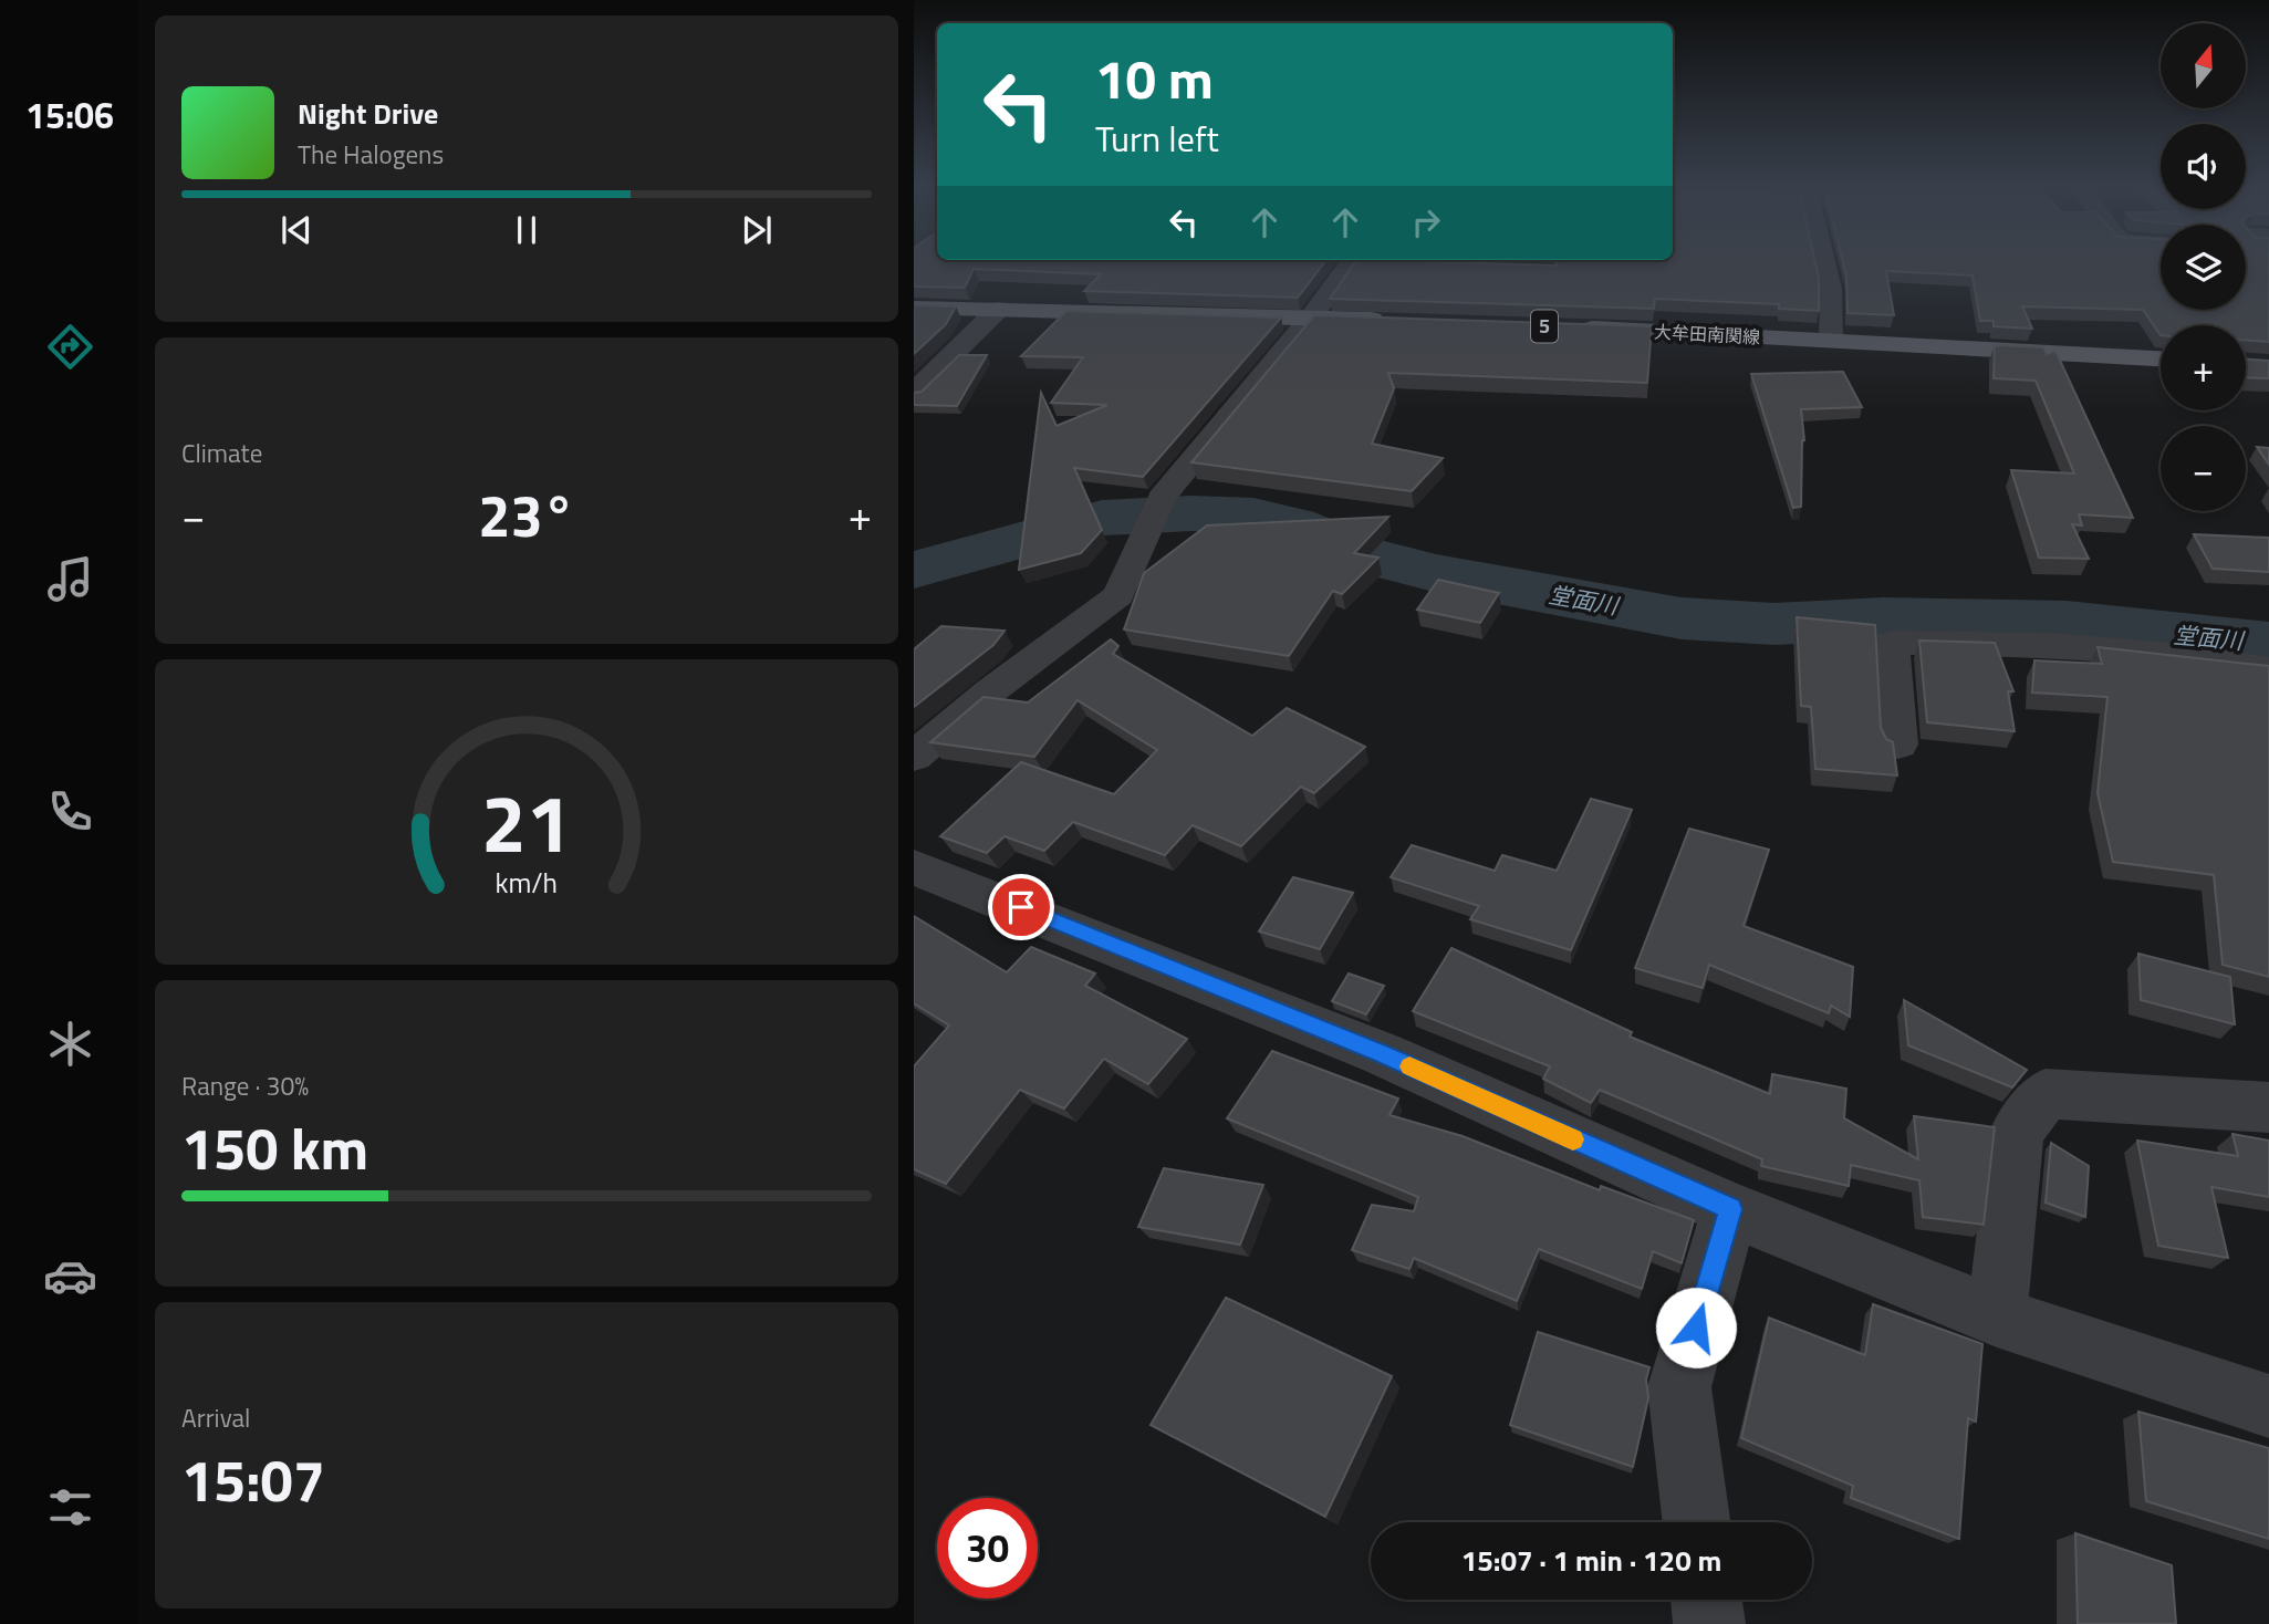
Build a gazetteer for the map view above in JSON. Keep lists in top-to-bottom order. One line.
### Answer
{"streets":{"main road":["5","大牟田南関線"]},"water":["堂面川"],"north":"top","page":{"tabs":"15:06","map_buttons":["+","−"],"turn":["10 m","Turn left"],"song":["Night Drive","The Halogens"],"tile":["Climate",["Range · 30%","150 km"],["Arrival","15:07"]],"heat":["−","23°","+"],"limit":"30","trip":"15:07 · 1 min · 120 m","gauge":["21","km/h"]}}
